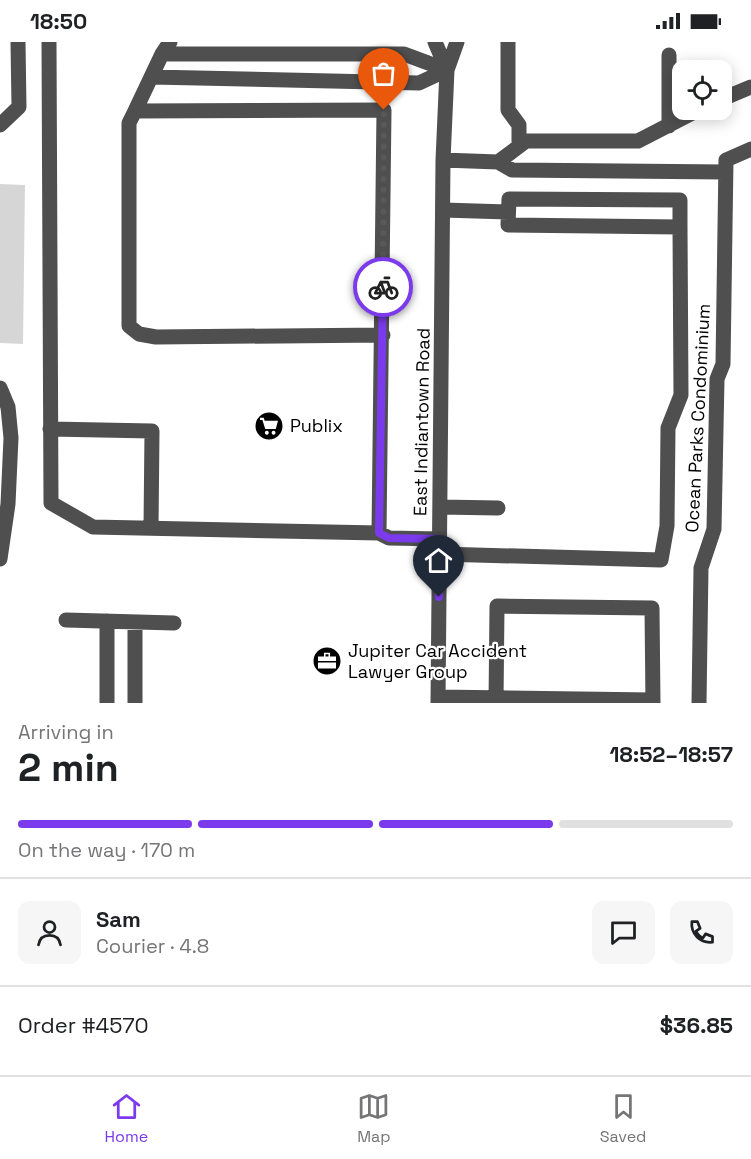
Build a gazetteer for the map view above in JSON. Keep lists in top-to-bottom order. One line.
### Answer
{"streets":{"street":["Ocean Parks Condominium","East Indiantown Road"]},"places":{"supermarket":["Publix"],"office":["Jupiter Car Accident Lawyer Group"]},"page":{"status":"18:50","heading":["2 min","Arriving in","18:52–18:57"],"panel":["Sam","Courier · 4.8","Order #4570","$36.85"],"bar":"On the way · 170 m","tabs":["Home","Map","Saved"]}}
